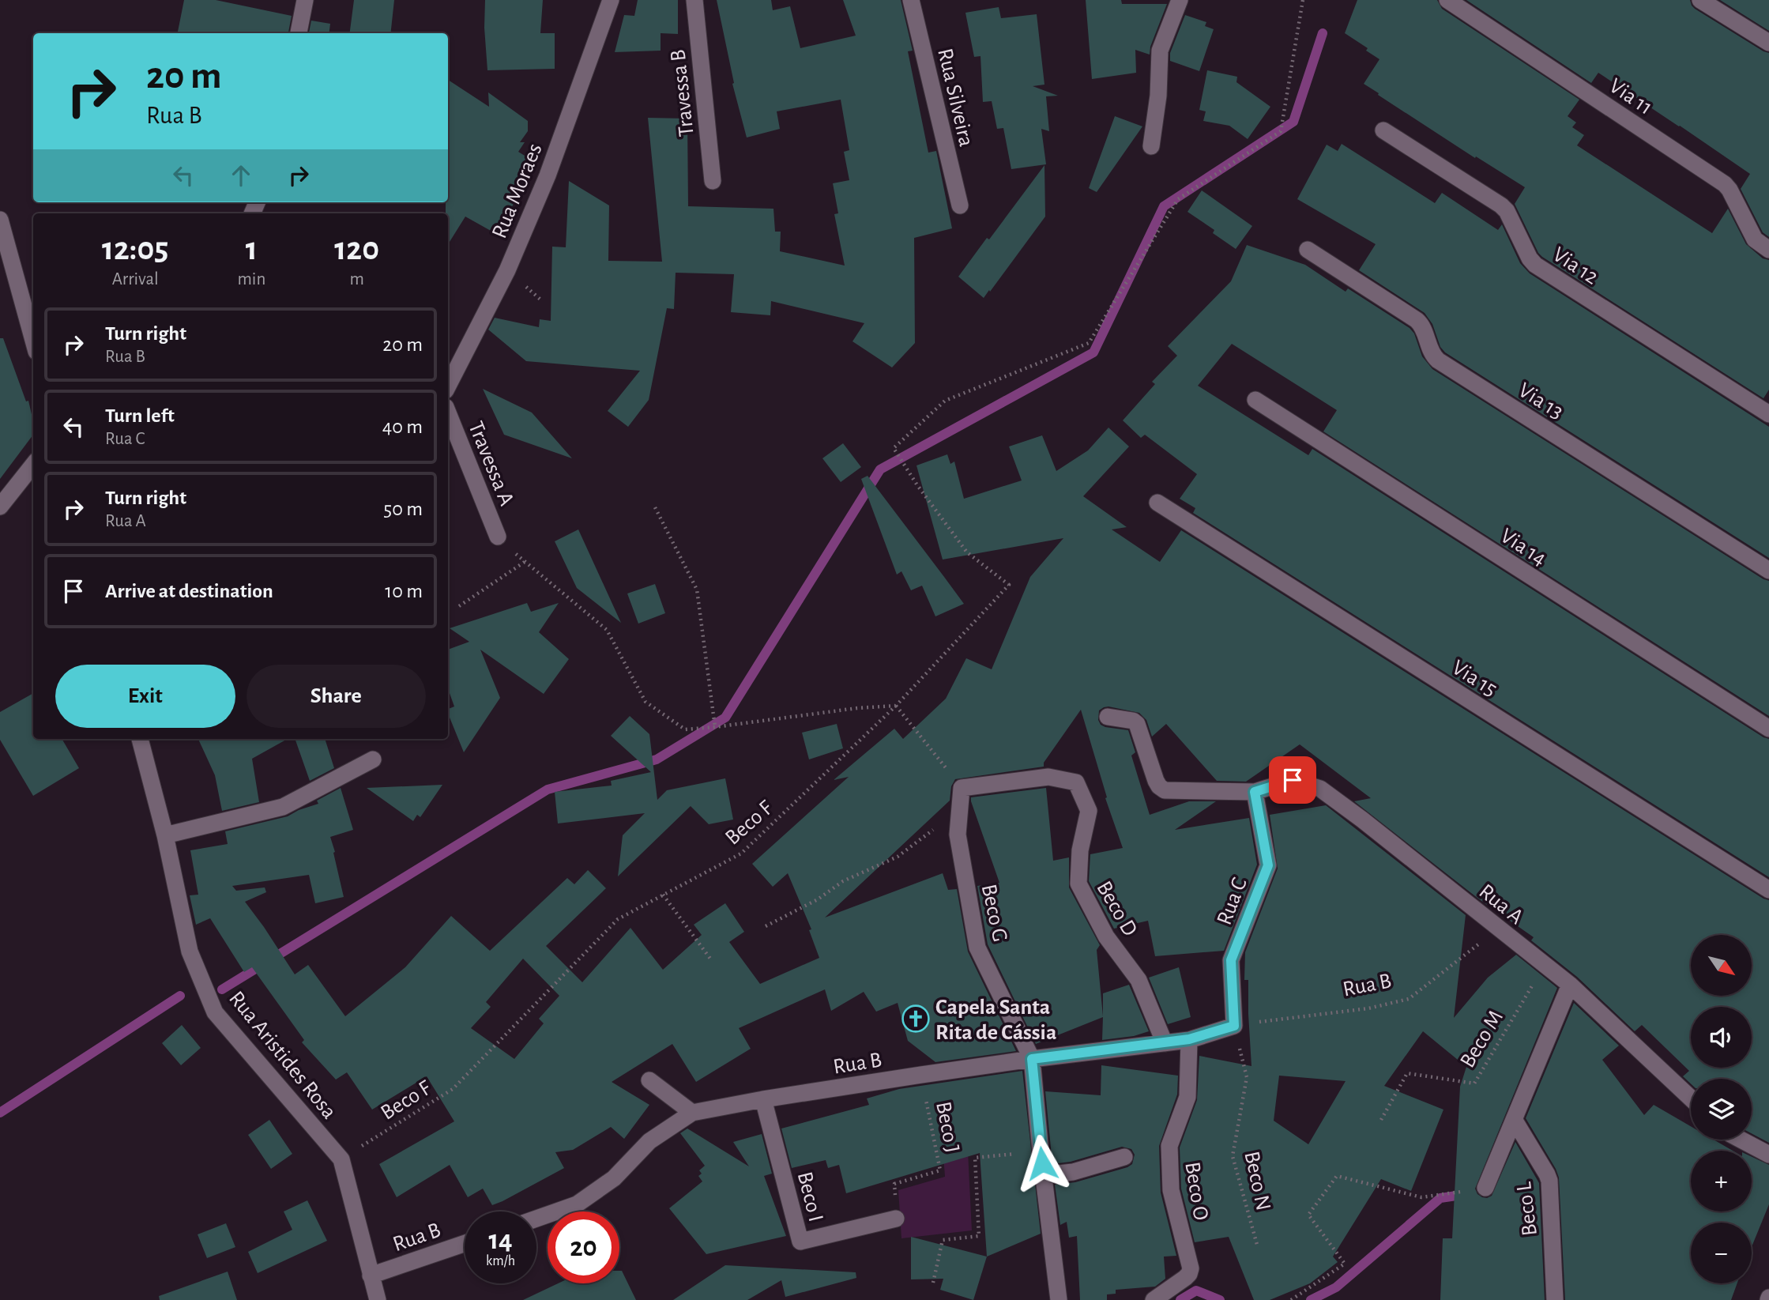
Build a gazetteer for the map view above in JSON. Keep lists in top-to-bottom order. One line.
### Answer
{"streets":{"street":["Travessa B","Via 11","Rua Silveira","Rua Moraes","Via 12","Via 13","Travessa A","Via 14","Via 15","Rua C","Rua A","Beco D","Beco G","Rua B","Rua Aristides Rosa","Beco O","Beco I","Beco L"],"path":["Beco F","Beco M","Beco J","Beco N"]},"crossings":[["Beco F","Rua Aristides Rosa"],["Rua C","Rua A"],["Rua C","Rua B"],["Rua C","Beco N"],["Rua A","Rua B"],["Rua A","Beco M"],["Rua A","Beco L"],["Beco D","Beco G"],["Beco D","Rua B"],["Beco G","Rua B"],["Rua B","Rua Aristides Rosa"],["Rua B","Beco J"],["Rua B","Beco N"],["Rua B","Beco O"],["Rua B","Beco I"],["Beco J","Beco I"]],"places":{"church":["Capela Santa Rita de Cássia"]},"north":"bottom right","page":{"turn":["20 m","Rua B"],"eta":["12:05","Arrival","1","min","120","m"],"list":[{"name":"Turn right","note":"Rua B","value":"20 m"},{"name":"Turn left","note":"Rua C","value":"40 m"},{"name":"Turn right","note":"Rua A","value":"50 m"},{"name":"Arrive at destination","value":"10 m"}],"buttons":["Exit","Share"],"map_buttons":["+","−"],"speed":"14 km/h","limit":"20"}}
